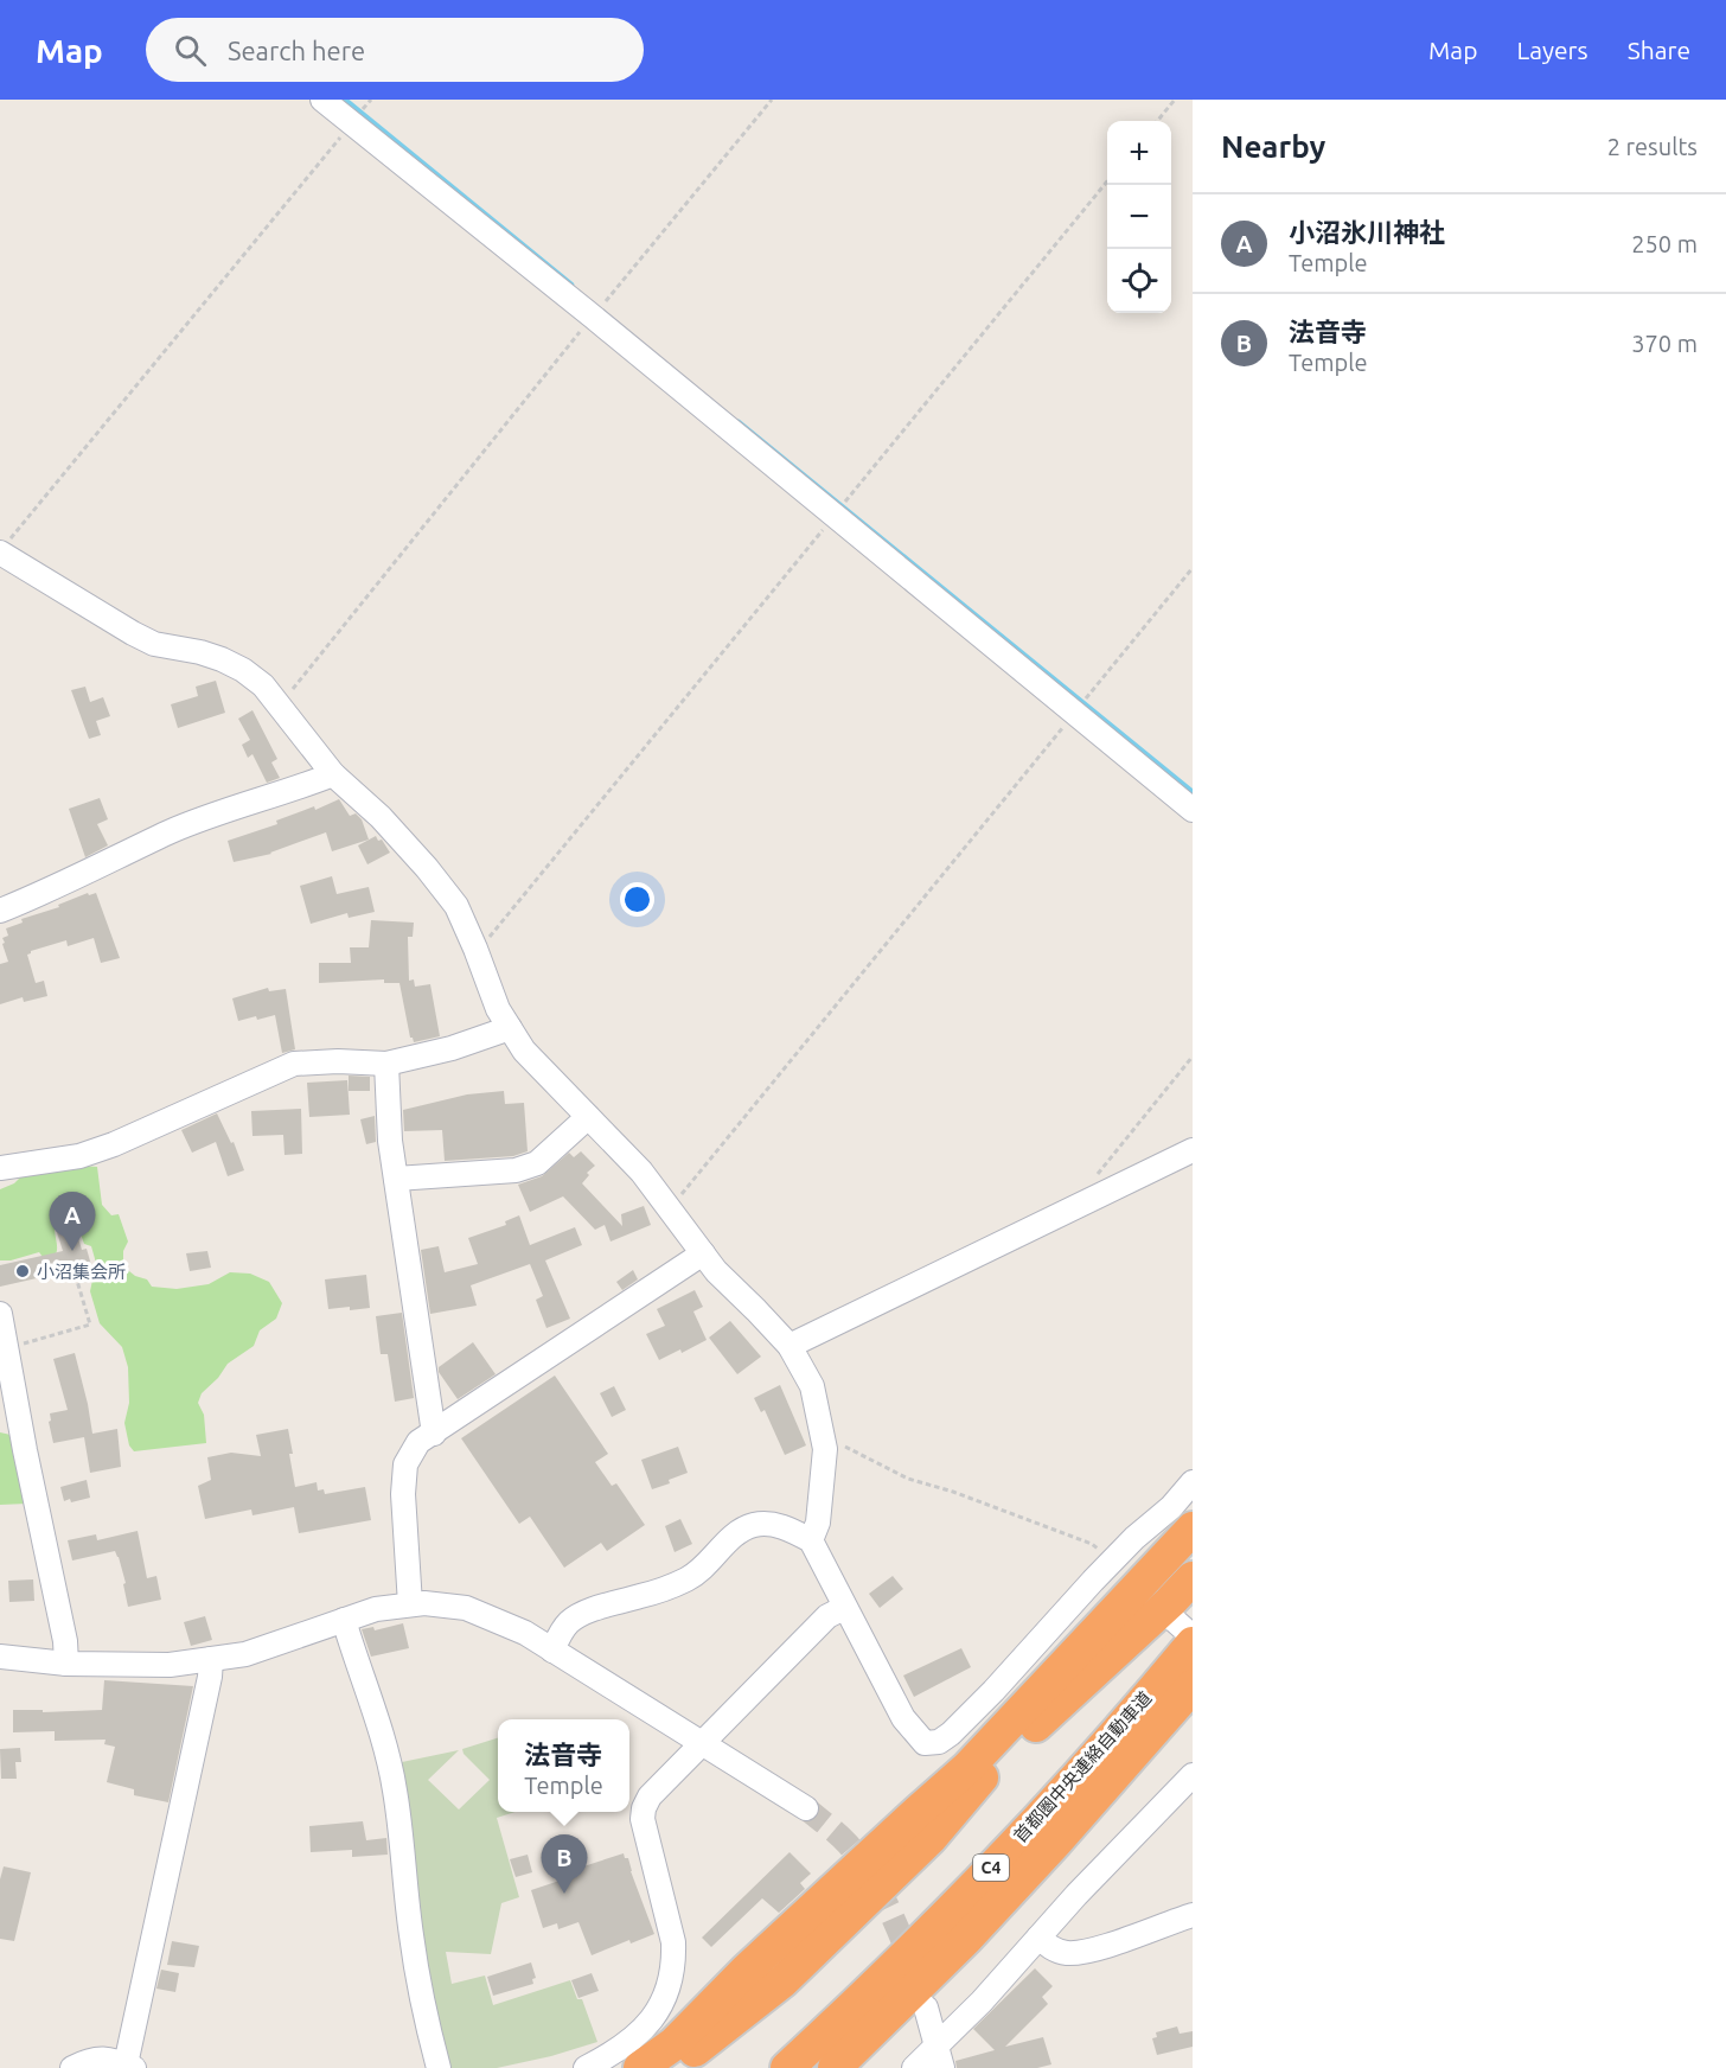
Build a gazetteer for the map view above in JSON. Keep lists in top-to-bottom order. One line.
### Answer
{"streets":{"highway":["首都圏中央連絡自動車道","C4"]},"places":["小沼集会所"],"page":{"header":"Map","search":"Search here","nav":["Map","Layers","Share"],"heading":["Nearby","2 results"],"map_buttons":["+","−"],"list":[{"mark":"A","name":"小沼氷川神社","note":"Temple","value":"250 m"},{"mark":"B","name":"法音寺","note":"Temple","value":"370 m"}],"pins":["A","B"],"popup":["法音寺","Temple"]}}
